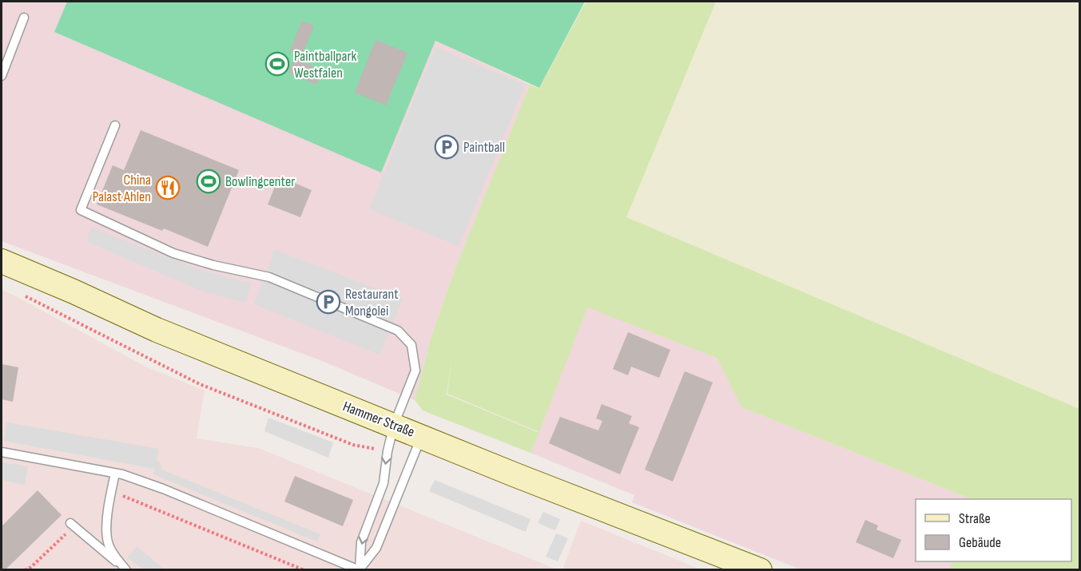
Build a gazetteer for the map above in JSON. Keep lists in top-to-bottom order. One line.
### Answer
{"streets":{"main road":["Hammer Straße"]},"places":{"sports":["Paintballpark Westfalen","Bowlingcenter"],"parking":["Paintball","Restaurant Mongolei"],"restaurant":["China Palast Ahlen"]},"legend":["Straße","Gebäude"]}
